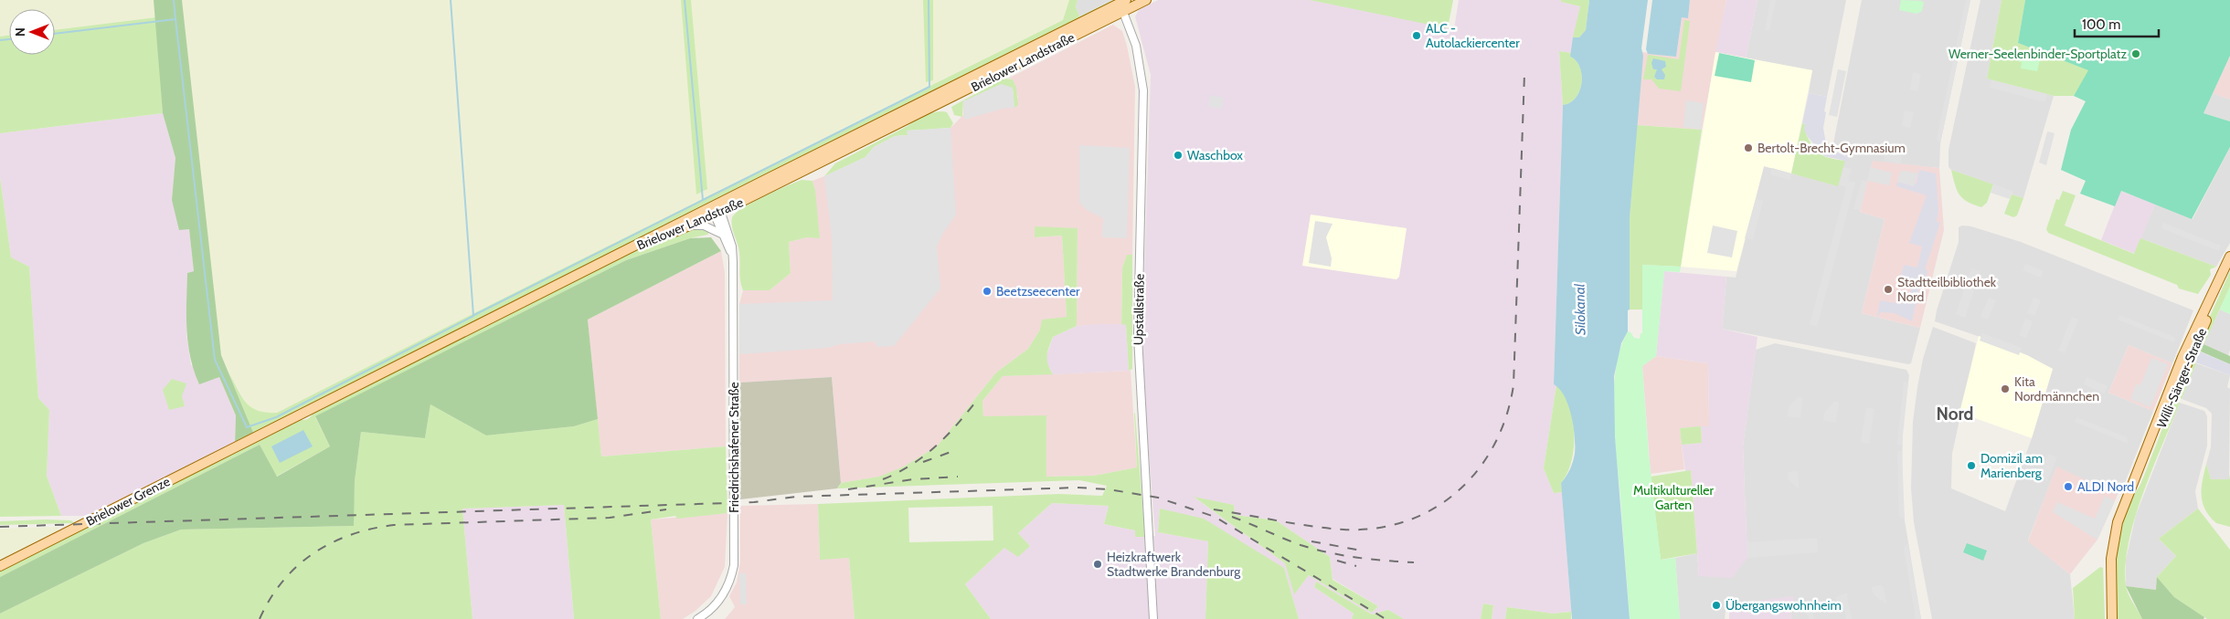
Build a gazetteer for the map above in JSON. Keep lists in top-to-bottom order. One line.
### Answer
{"streets":{"main road":["Brielower Landstraße","Willi-Sänger-Straße","Brielower Grenze"],"street":["Upstallstraße","Friedrichshafener Straße"]},"crossings":[["Brielower Landstraße","Upstallstraße"],["Brielower Landstraße","Friedrichshafener Straße"],["Brielower Landstraße","Brielower Grenze"]],"districts":["Nord"],"water":["Silokanal"],"parks":["Multikultureller Garten"],"places":["ALC - Autolackiercenter","Werner-Seelenbinder-Sportplatz","Bertolt-Brecht-Gymnasium","Waschbox","Stadtteilbibliothek Nord","Beetzseecenter","Kita Nordmännchen","Domizil am Marienberg","ALDI Nord","Heizkraftwerk Stadtwerke Brandenburg","Übergangswohnheim"],"scale_bar":"100 m","north":"left"}
